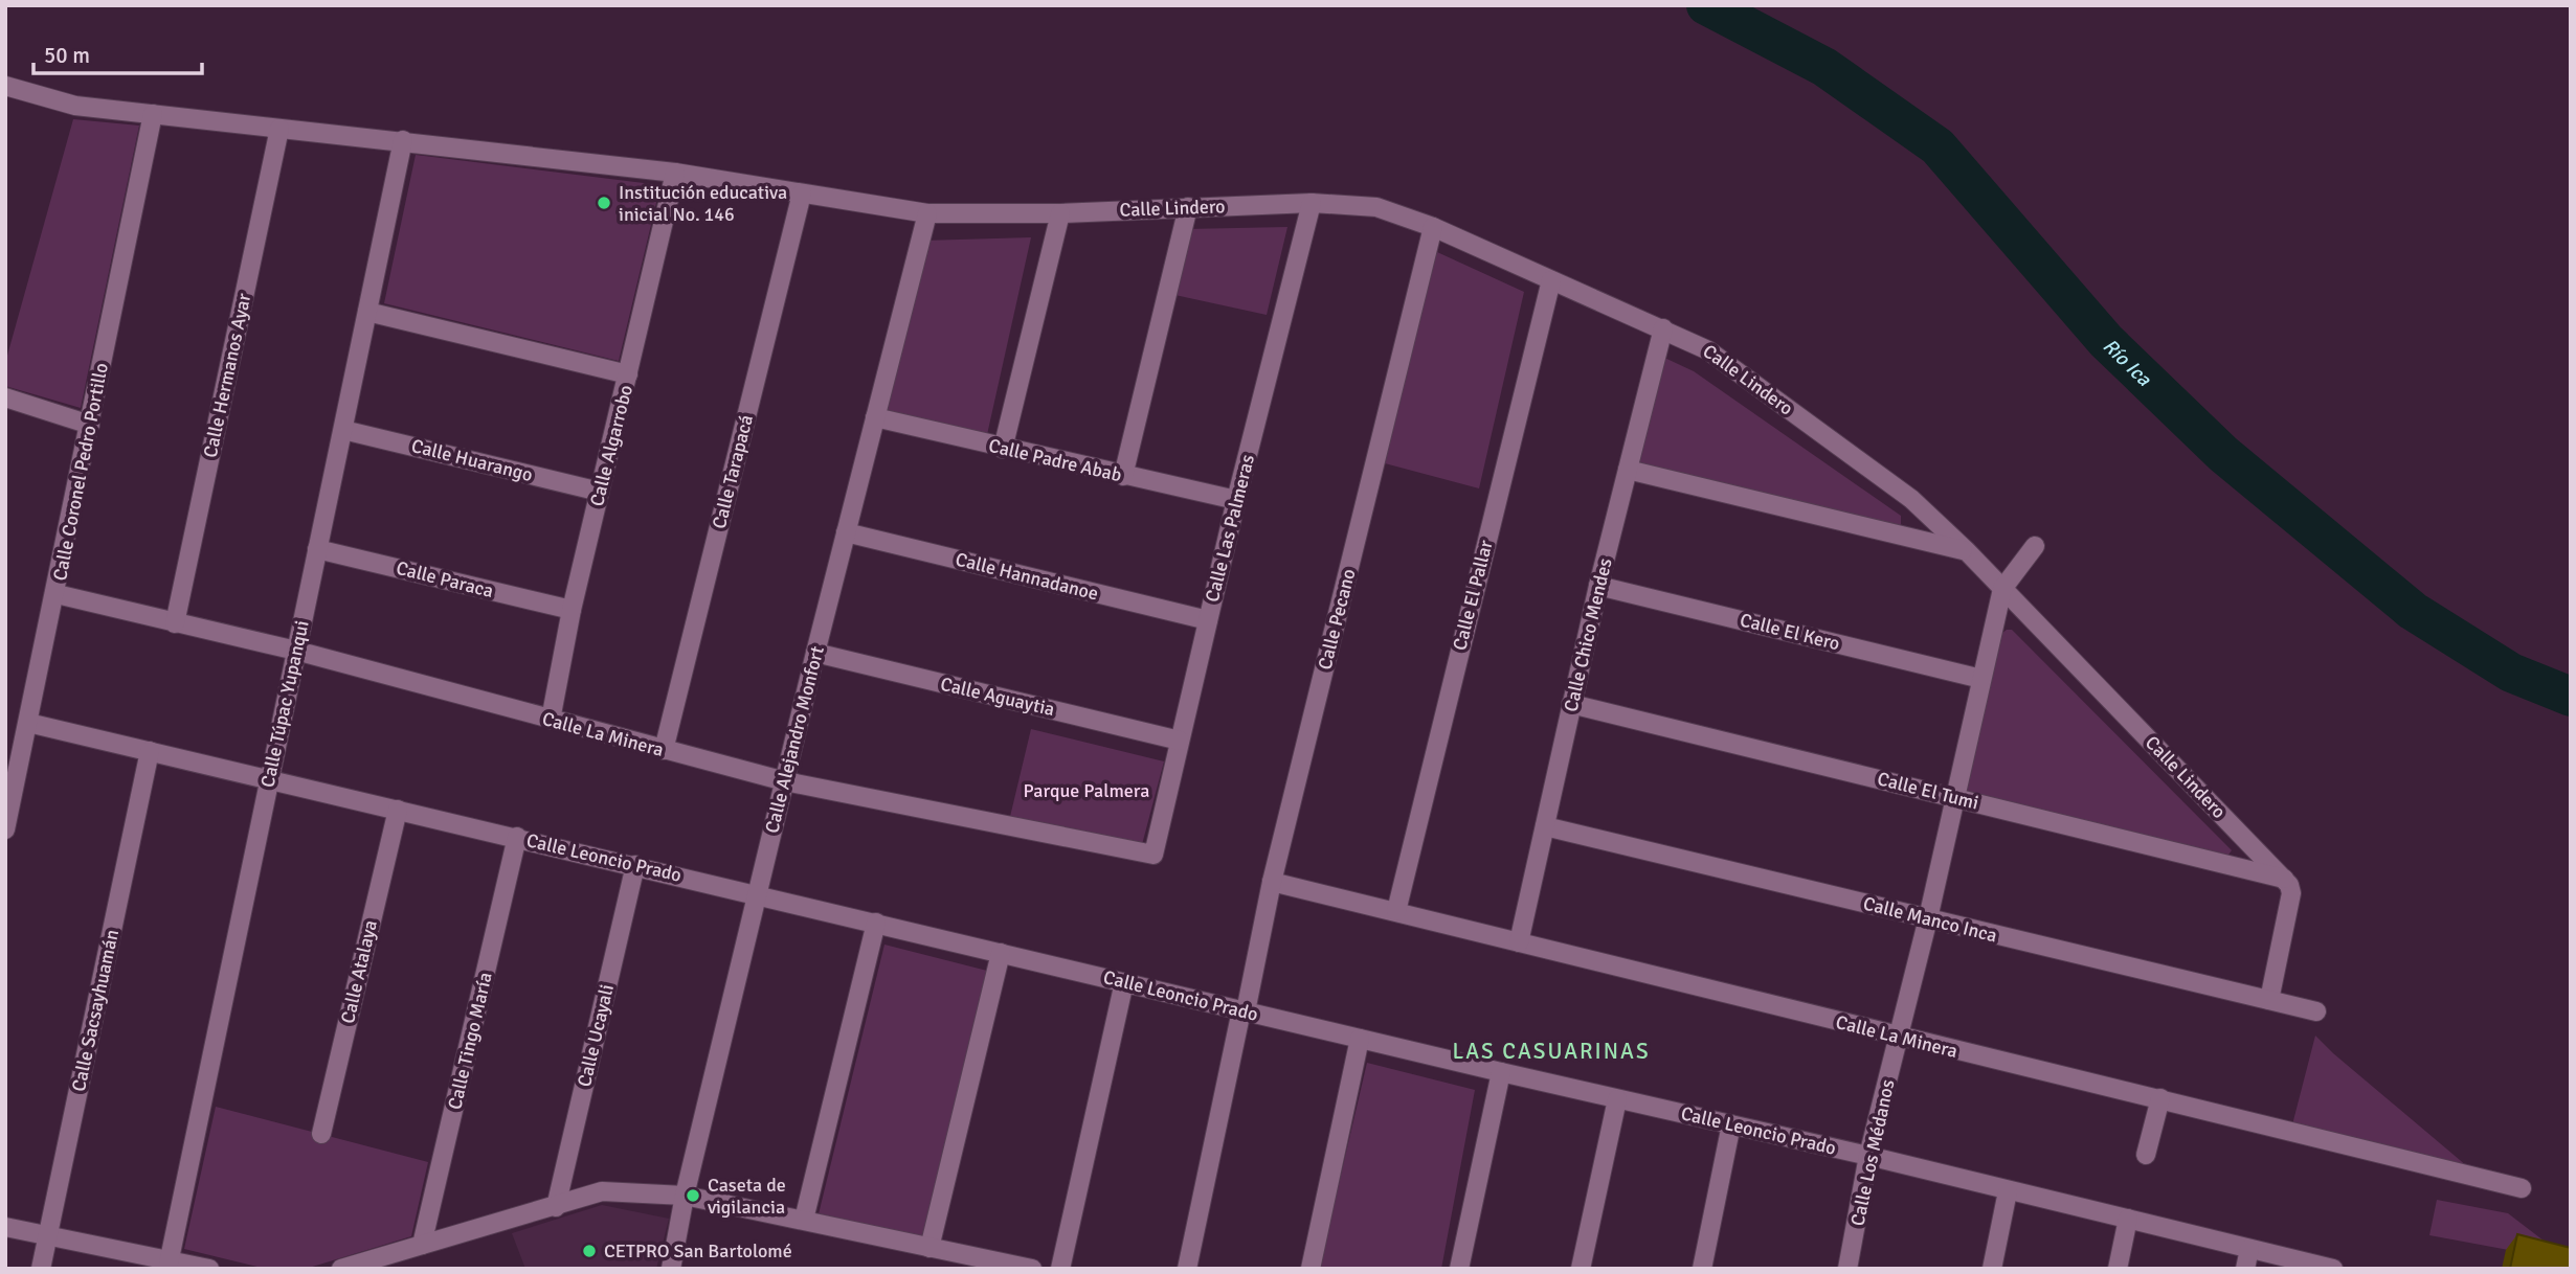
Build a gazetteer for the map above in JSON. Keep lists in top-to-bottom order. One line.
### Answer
{"streets":{"street":["Calle Lindero","Calle Hermanos Ayar","Calle Algarrobo","Calle Huarango","Calle Padre Abab","Calle Coronel Pedro Portillo","Calle Tarapacá","Calle Las Palmeras","Calle Hannadanoe","Calle Paraca","Calle El Pallar","Calle Pecano","Calle El Kero","Calle Chico Mendes","Calle Aguaytia","Calle Túpac Yupanqui","Calle La Minera","Calle Alejandro Monfort","Calle El Tumi","Calle Leoncio Prado","Calle Manco Inca","Calle Atalaya","Calle Sacsayhuamán","Calle Ucayali","Calle Tingo María","Calle Los Médanos"]},"crossings":[["Calle Lindero","Calle Hermanos Ayar"],["Calle Lindero","Calle Algarrobo"],["Calle Lindero","Calle Coronel Pedro Portillo"],["Calle Lindero","Calle Tarapacá"],["Calle Lindero","Calle Las Palmeras"],["Calle Lindero","Calle El Pallar"],["Calle Lindero","Calle Pecano"],["Calle Lindero","Calle Chico Mendes"],["Calle Lindero","Calle Túpac Yupanqui"],["Calle Lindero","Calle Alejandro Monfort"],["Calle Lindero","Calle El Tumi"],["Calle Lindero","Calle Los Médanos"],["Calle Hermanos Ayar","Calle La Minera"],["Calle Algarrobo","Calle Huarango"],["Calle Algarrobo","Calle Paraca"],["Calle Algarrobo","Calle La Minera"],["Calle Huarango","Calle Túpac Yupanqui"],["Calle Padre Abab","Calle Las Palmeras"],["Calle Padre Abab","Calle Alejandro Monfort"],["Calle Coronel Pedro Portillo","Calle La Minera"],["Calle Coronel Pedro Portillo","Calle Leoncio Prado"],["Calle Tarapacá","Calle La Minera"],["Calle Las Palmeras","Calle Hannadanoe"],["Calle Las Palmeras","Calle Aguaytia"],["Calle Las Palmeras","Calle La Minera"],["Calle Hannadanoe","Calle Alejandro Monfort"],["Calle Paraca","Calle Túpac Yupanqui"],["Calle El Pallar","Calle La Minera"],["Calle Pecano","Calle La Minera"],["Calle Pecano","Calle Leoncio Prado"],["Calle El Kero","Calle Chico Mendes"],["Calle El Kero","Calle Los Médanos"],["Calle Chico Mendes","Calle La Minera"],["Calle Chico Mendes","Calle El Tumi"],["Calle Chico Mendes","Calle Manco Inca"],["Calle Aguaytia","Calle Alejandro Monfort"],["Calle Túpac Yupanqui","Calle La Minera"],["Calle Túpac Yupanqui","Calle Leoncio Prado"],["Calle La Minera","Calle Alejandro Monfort"],["Calle La Minera","Calle Los Médanos"],["Calle Alejandro Monfort","Calle Leoncio Prado"],["Calle El Tumi","Calle Los Médanos"],["Calle Leoncio Prado","Calle Atalaya"],["Calle Leoncio Prado","Calle Sacsayhuamán"],["Calle Leoncio Prado","Calle Ucayali"],["Calle Leoncio Prado","Calle Tingo María"],["Calle Leoncio Prado","Calle Los Médanos"],["Calle Manco Inca","Calle Los Médanos"]],"districts":["LAS CASUARINAS"],"water":["Río Ica"],"parks":["Parque Palmera"],"places":["Institución educativa inicial No. 146","Caseta de vigilancia","CETPRO San Bartolomé"],"scale_bar":"50 m"}
